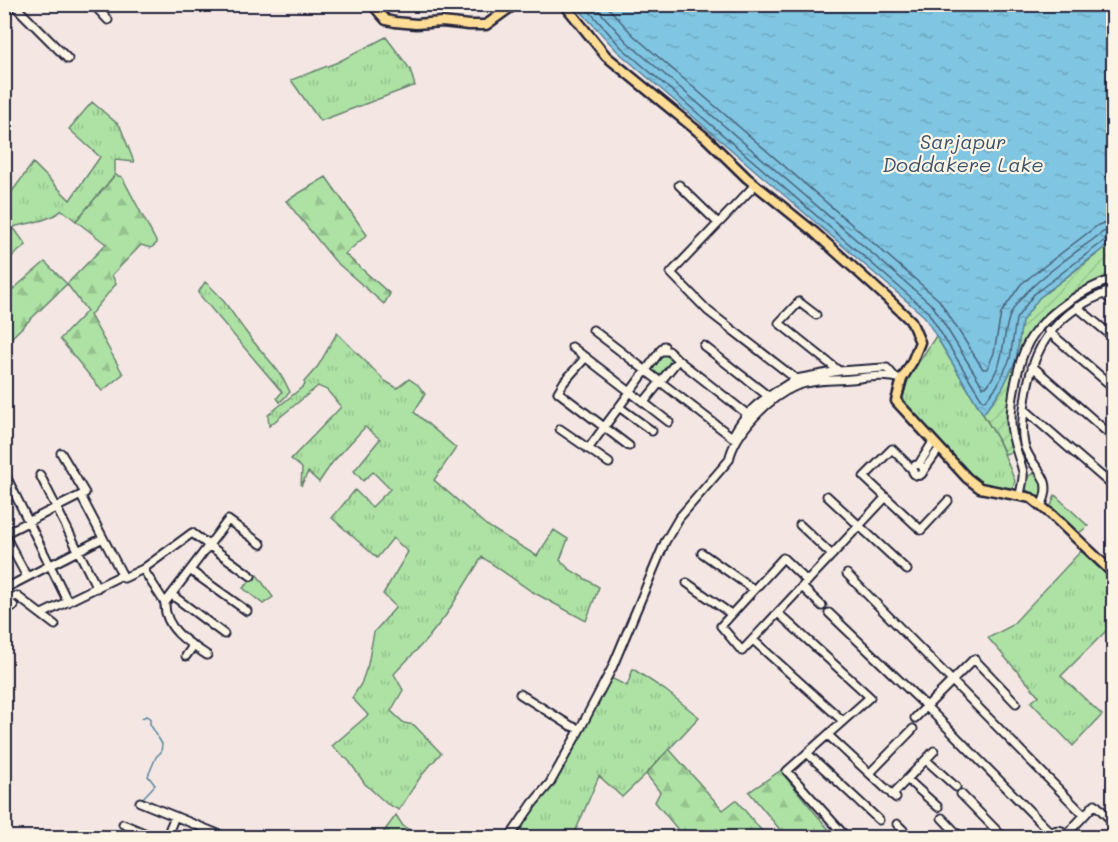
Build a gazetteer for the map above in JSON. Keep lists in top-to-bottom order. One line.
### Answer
{"water":["Sarjapur Doddakere Lake"]}
